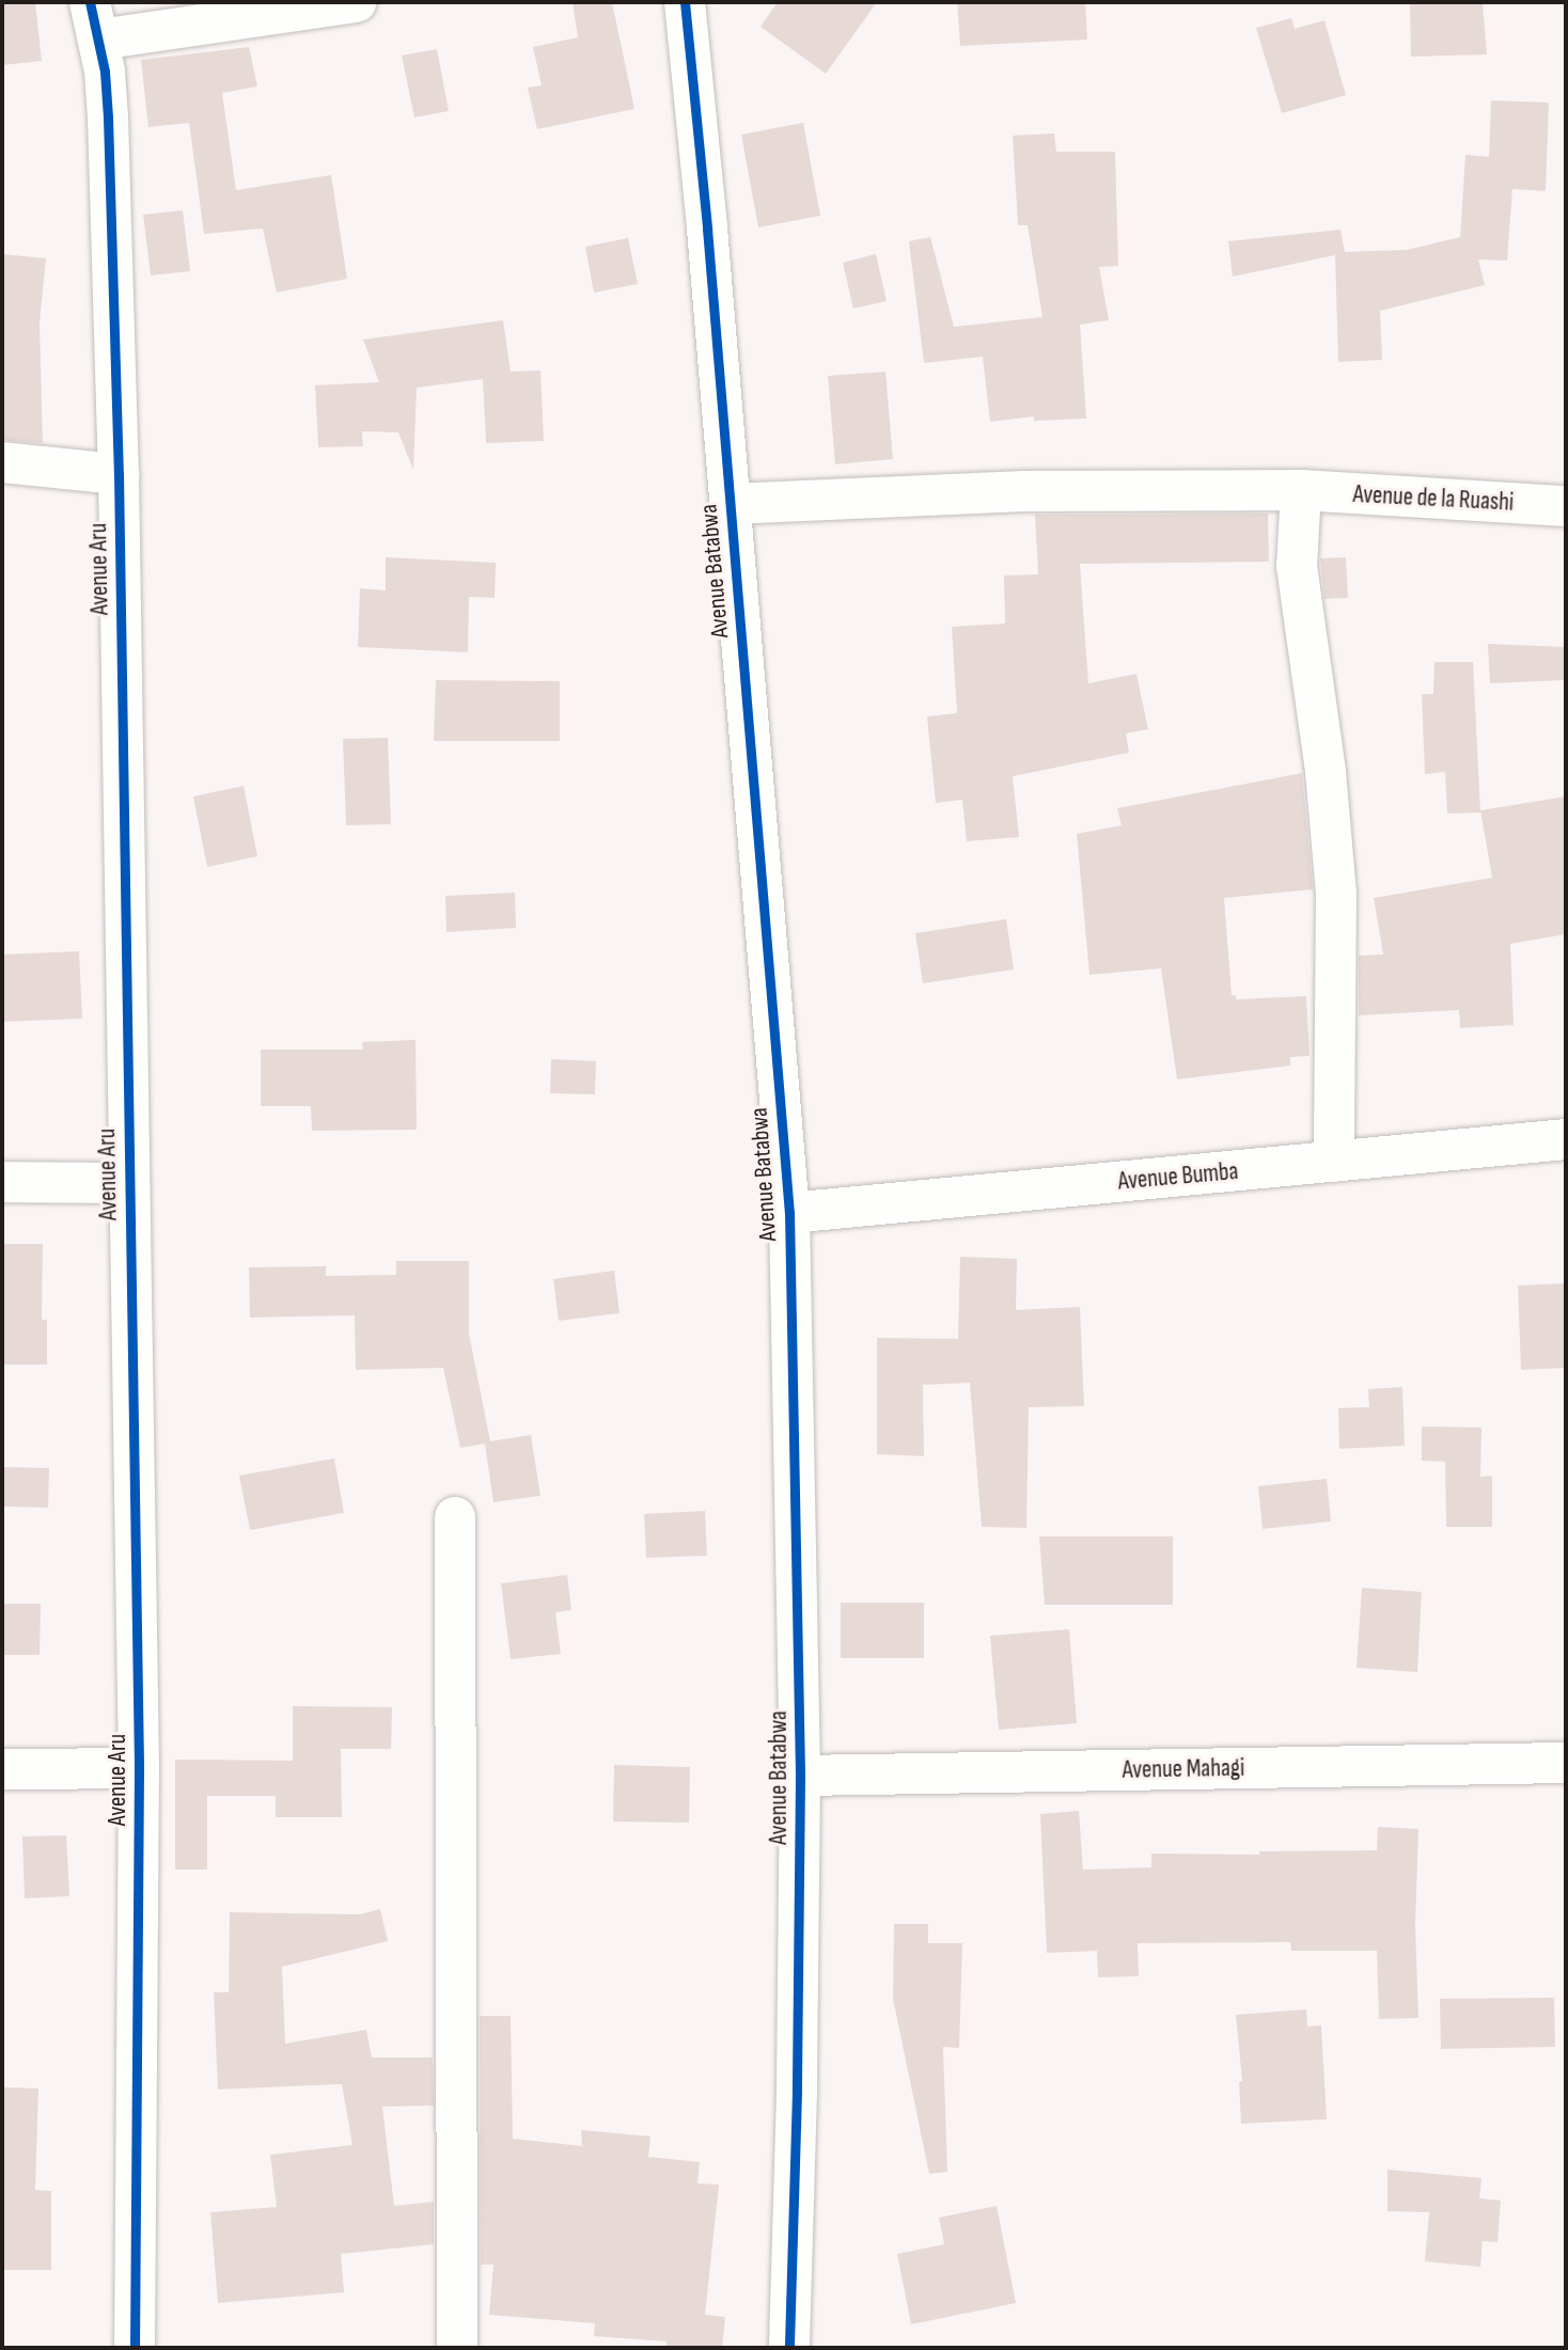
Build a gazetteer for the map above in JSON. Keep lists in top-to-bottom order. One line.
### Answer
{"streets":{"street":["Avenue de la Ruashi","Avenue Aru","Avenue Batabwa","Avenue Bumba","Avenue Mahagi"]},"crossings":[["Avenue de la Ruashi","Avenue Batabwa"],["Avenue Batabwa","Avenue Bumba"],["Avenue Batabwa","Avenue Mahagi"]]}
